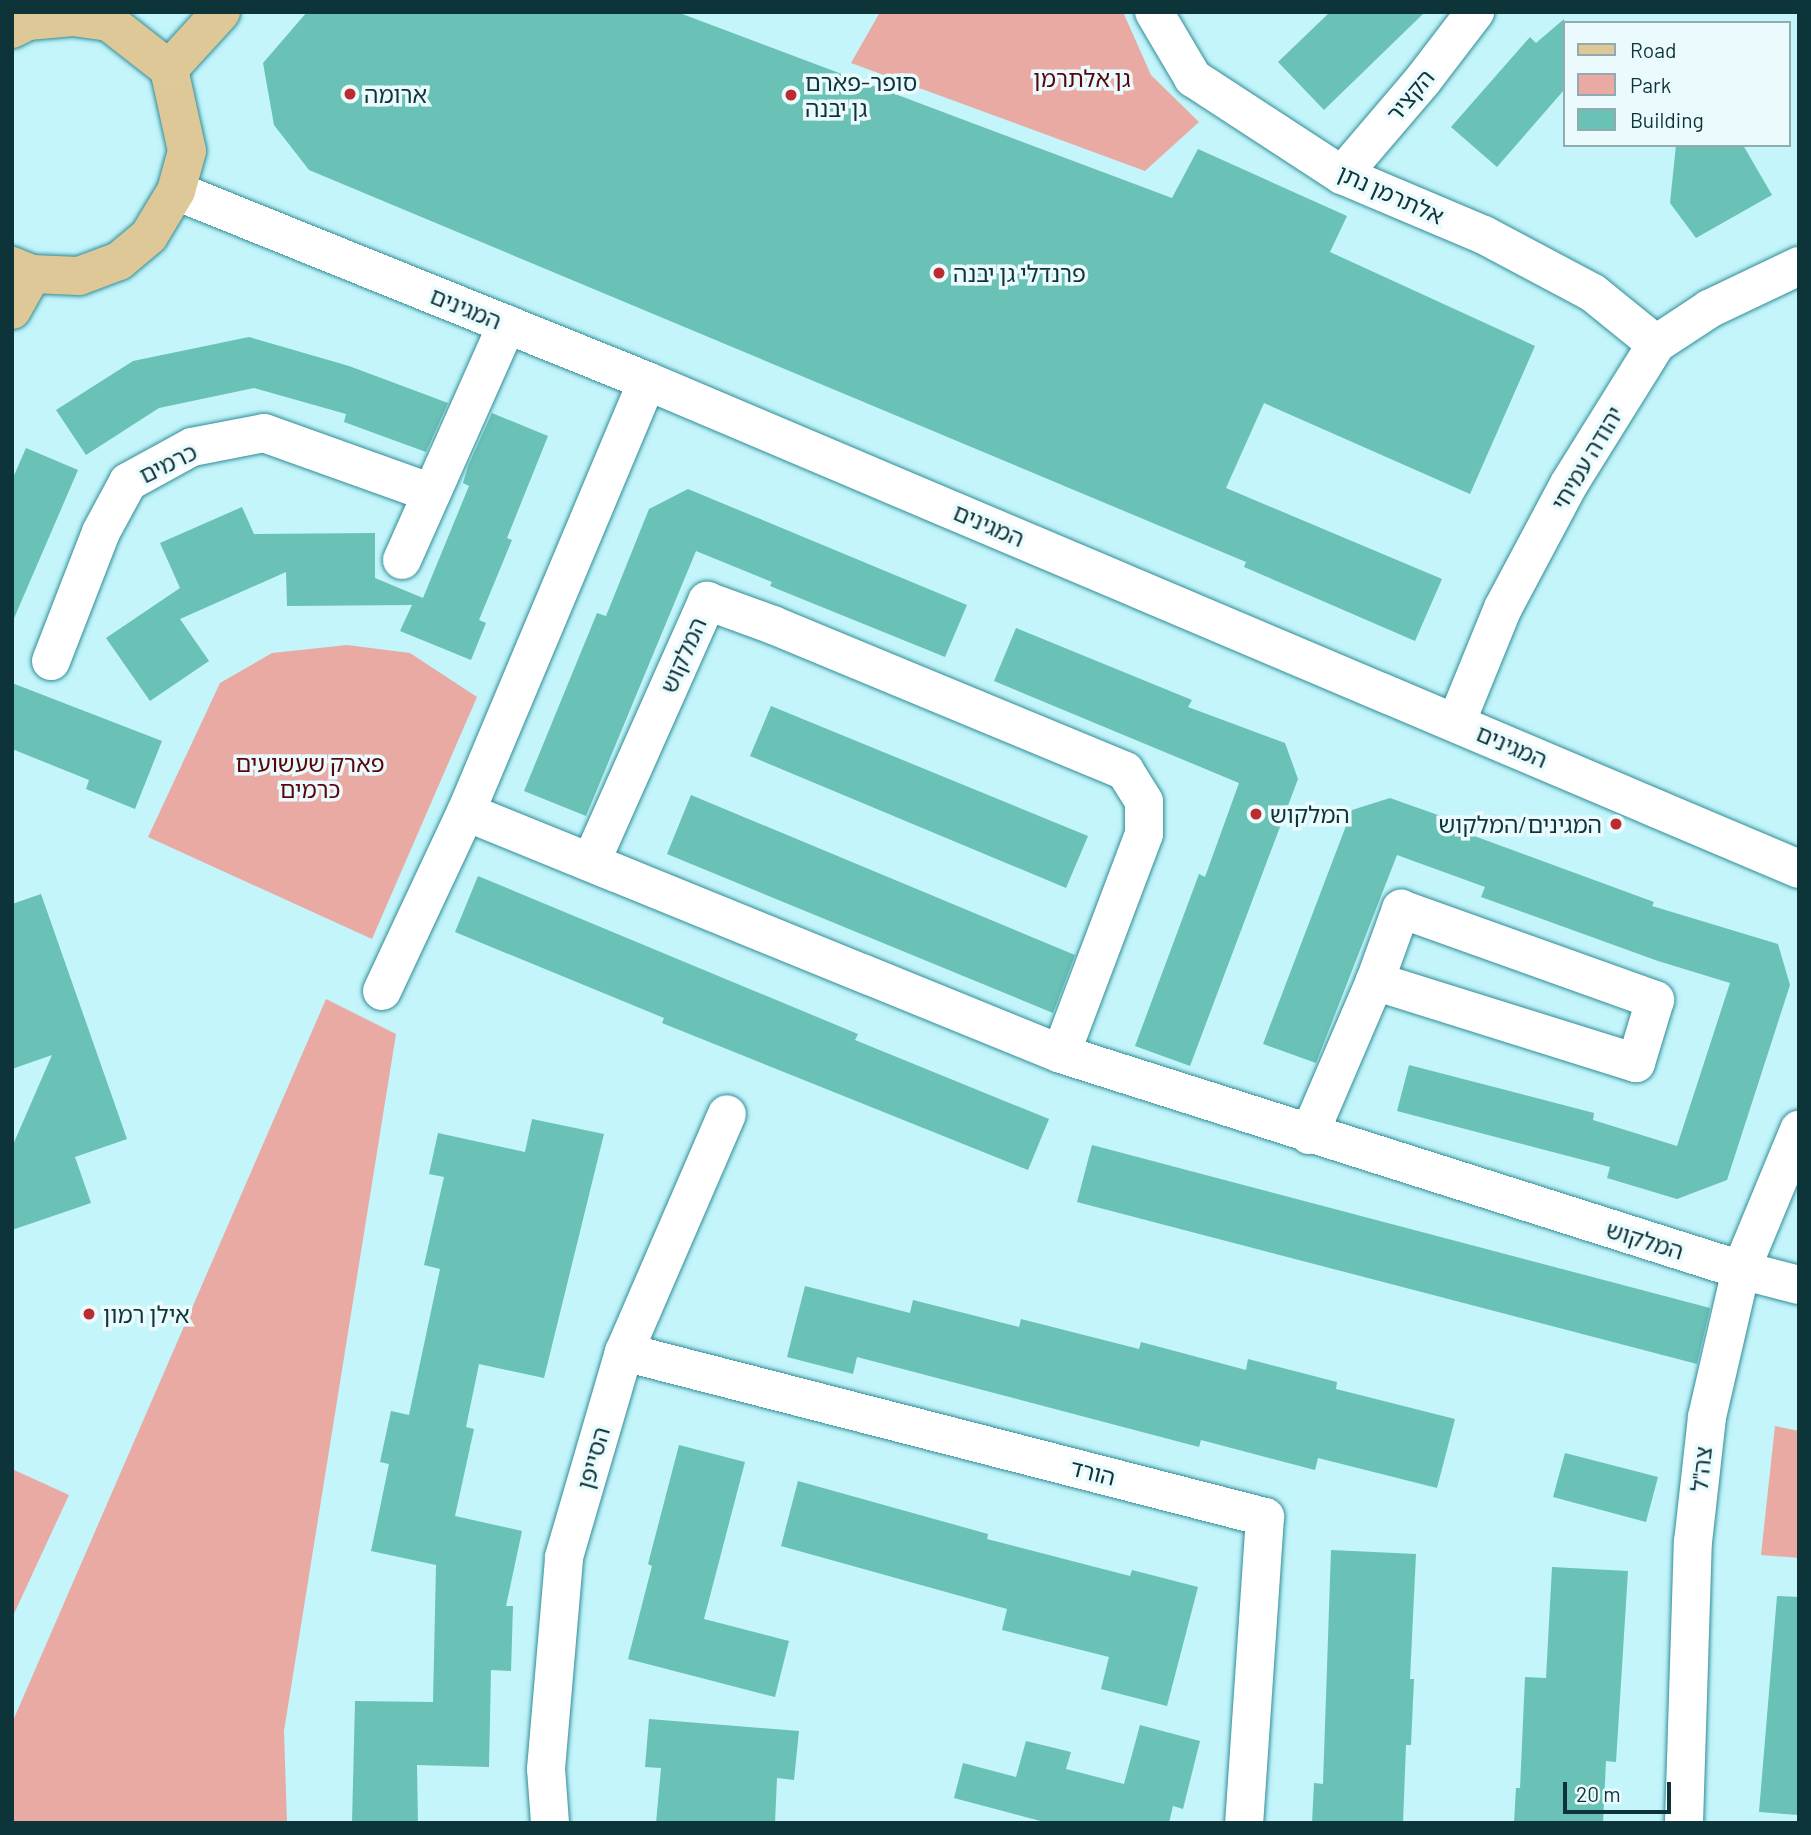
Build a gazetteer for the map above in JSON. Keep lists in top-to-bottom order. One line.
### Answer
{"streets":{"street":["הקציר","אלתרמן נתן","המגינים","יהודה עמיחי","כרמים","המלקוש","הסייפן","צה\"ל","הורד"]},"crossings":[["הקציר","אלתרמן נתן"],["אלתרמן נתן","יהודה עמיחי"],["המגינים","יהודה עמיחי"],["המלקוש","צה\"ל"],["הסייפן","הורד"]],"parks":["גן אלתרמן","פארק שעשועים כרמים"],"places":["ארומה","סופר-פארם גן יבנה","פרנדלי גן יבנה","המלקוש","המגינים/המלקוש","אילן רמון"],"legend":["Road","Park","Building"],"scale_bar":"20 m"}
